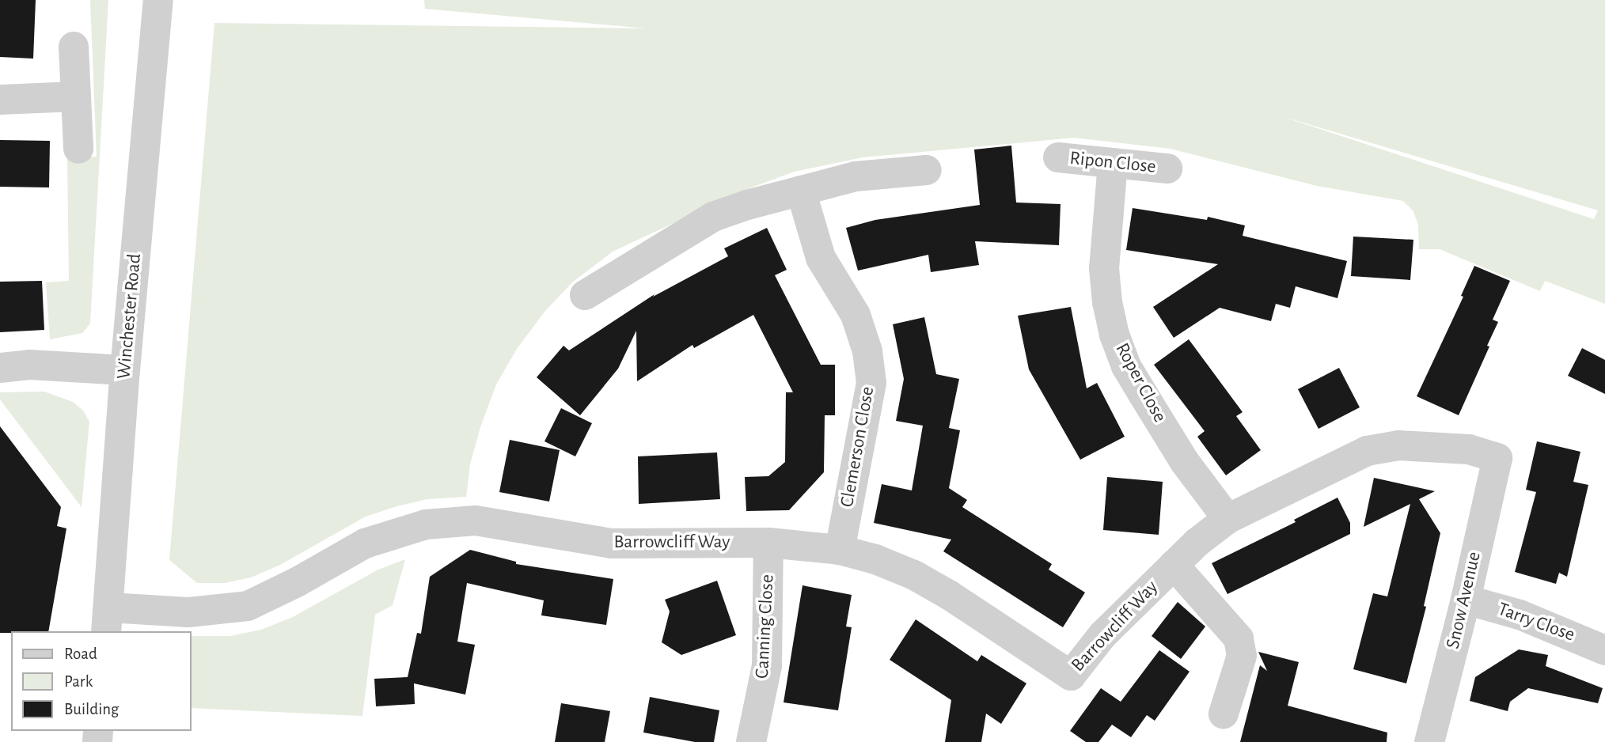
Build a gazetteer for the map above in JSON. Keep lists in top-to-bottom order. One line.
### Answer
{"streets":{"street":["Ripon Close","Winchester Road","Roper Close","Clemerson Close","Barrowcliff Way","Snow Avenue","Tarry Close","Canning Close"]},"crossings":[["Ripon Close","Roper Close"],["Winchester Road","Barrowcliff Way"],["Roper Close","Barrowcliff Way"],["Clemerson Close","Barrowcliff Way"],["Barrowcliff Way","Snow Avenue"],["Barrowcliff Way","Canning Close"],["Snow Avenue","Tarry Close"]],"legend":["Road","Park","Building"]}
